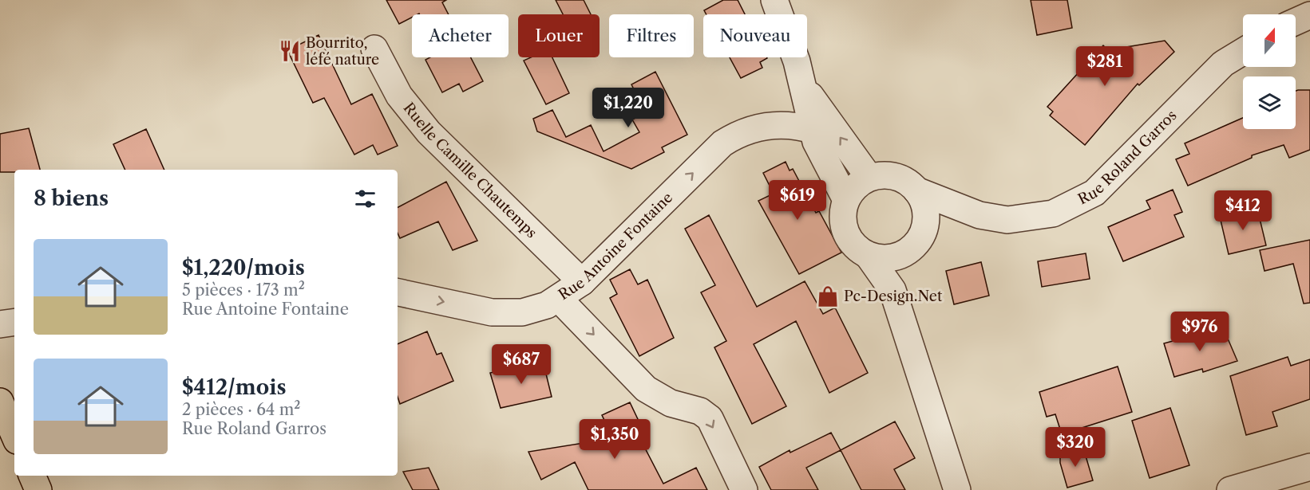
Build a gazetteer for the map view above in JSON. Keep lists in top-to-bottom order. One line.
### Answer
{"streets":{"street":["Rue Roland Garros","Ruelle Camille Chautemps","Rue Antoine Fontaine"]},"crossings":[["Ruelle Camille Chautemps","Rue Antoine Fontaine"]],"one_way":["Rue Antoine Fontaine"],"places":{"restaurant":["Bourrito, léfé nature"],"shop":["Pc-Design.Net"]},"north":"top","page":{"chip":["Acheter","Louer","Filtres","Nouveau"],"price":["$281","$1,220","$619","$412","$976","$687","$1,350","$320"],"heading":"8 biens","list":[{"name":"$1,220/mois","note":"5 pièces · 173 m² · Rue Antoine Fontaine"},{"name":"$412/mois","note":"2 pièces · 64 m² · Rue Roland Garros"}]}}
